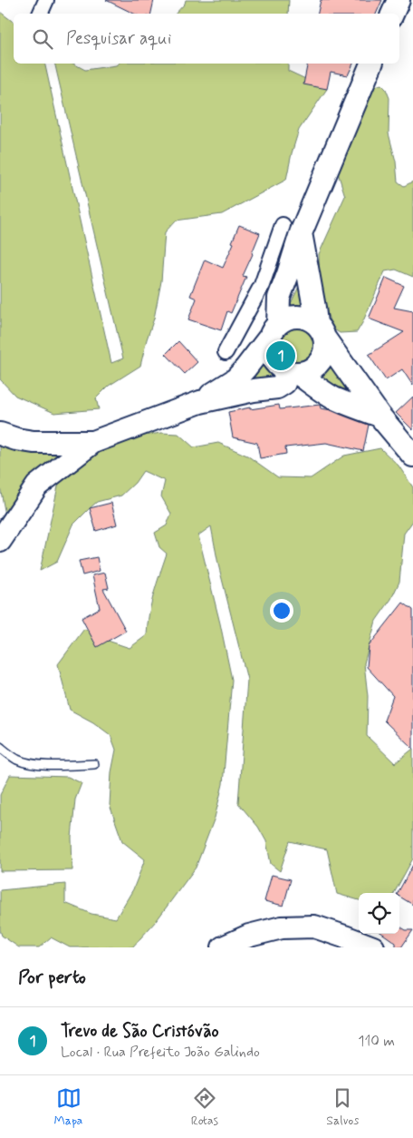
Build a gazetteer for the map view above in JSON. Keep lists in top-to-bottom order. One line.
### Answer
{"page":{"search":"Pesquisar aqui","pins":"1","heading":"Por perto","list":[{"mark":"1","name":"Trevo de São Cristóvão","note":"Local · Rua Prefeito João Galindo","value":"110 m"}],"nav":["Mapa","Rotas","Salvos"]}}
